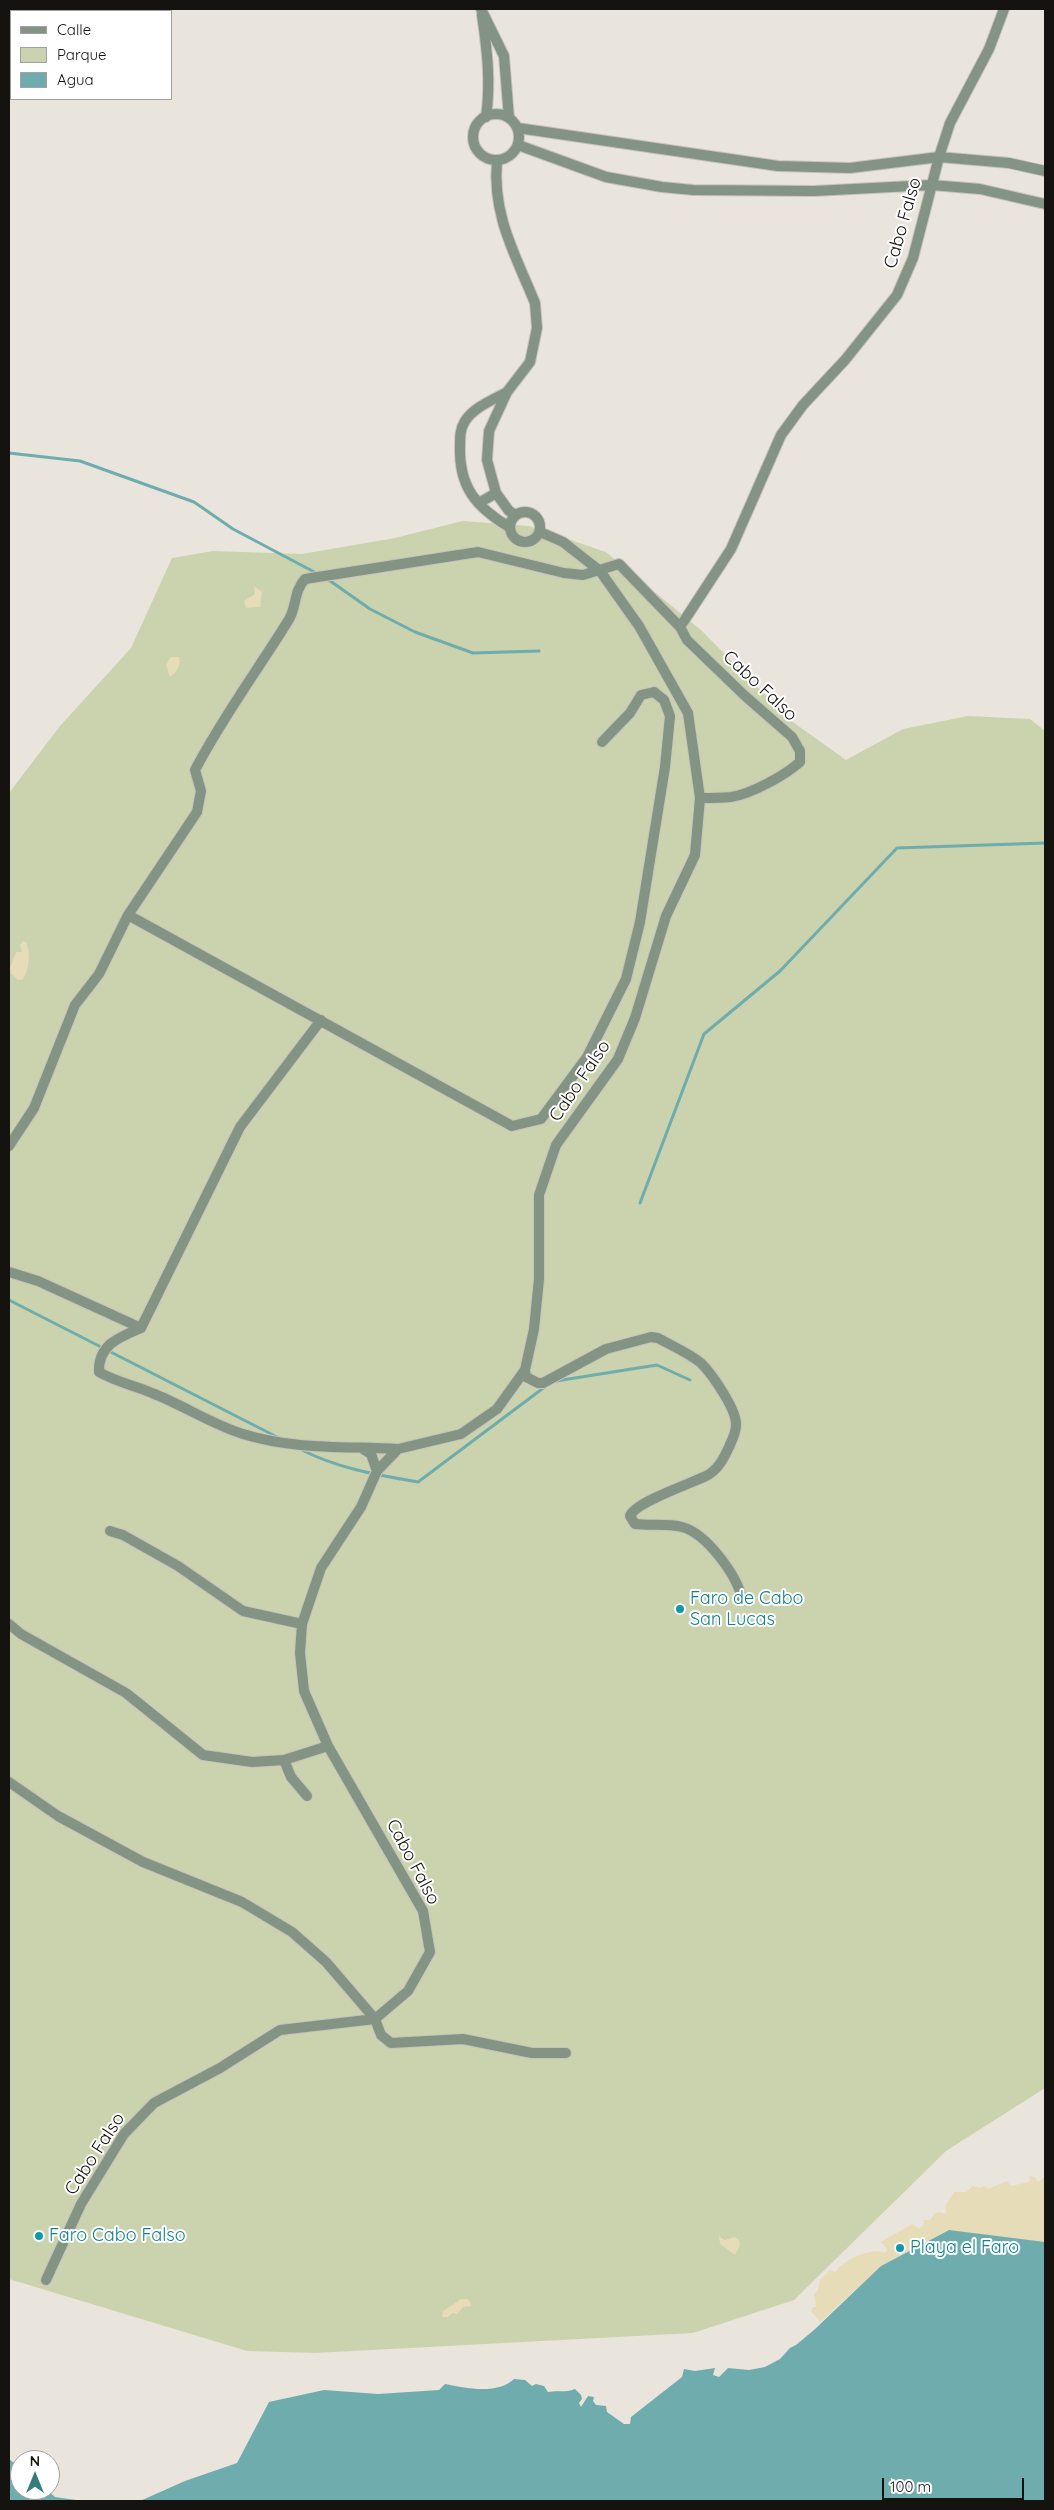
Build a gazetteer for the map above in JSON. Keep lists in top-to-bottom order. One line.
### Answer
{"streets":{"street":["Cabo Falso"]},"places":["Faro de Cabo San Lucas","Faro Cabo Falso","Playa el Faro"],"legend":["Calle","Parque","Agua"],"scale_bar":"100 m","north":"top"}
